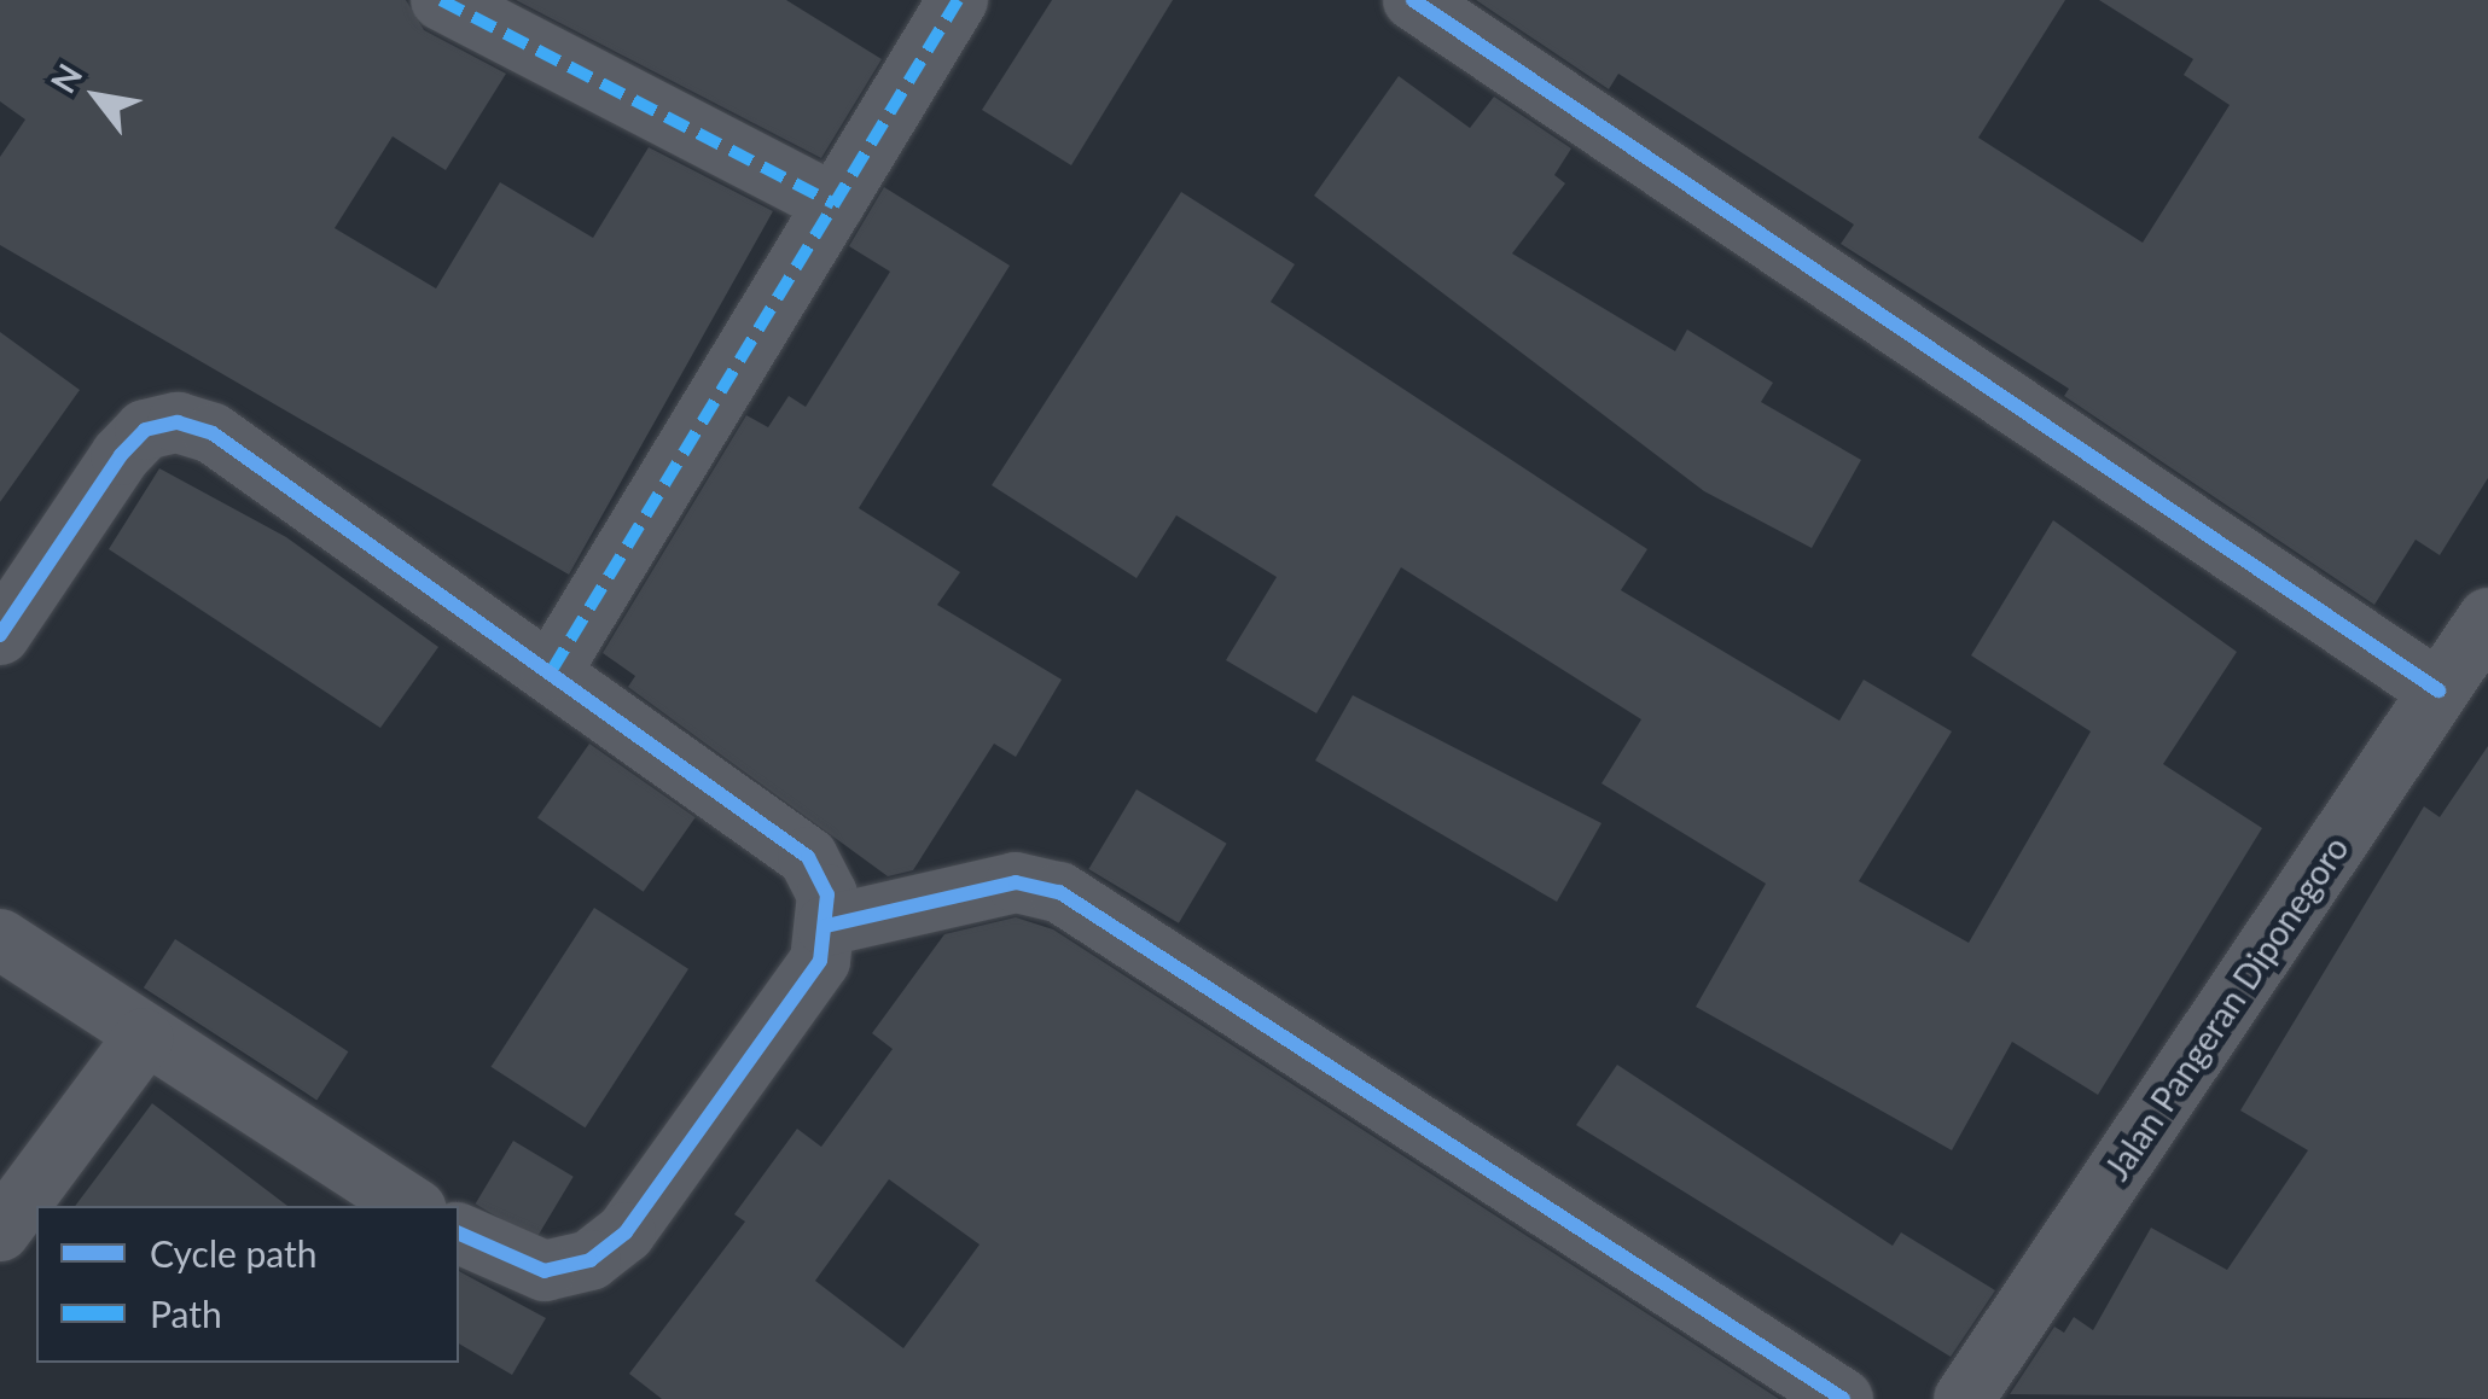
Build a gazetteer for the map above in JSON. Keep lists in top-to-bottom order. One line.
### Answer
{"streets":{"street":["Jalan Pangeran Diponegoro"]},"legend":["Cycle path","Path"],"north":"top left"}
